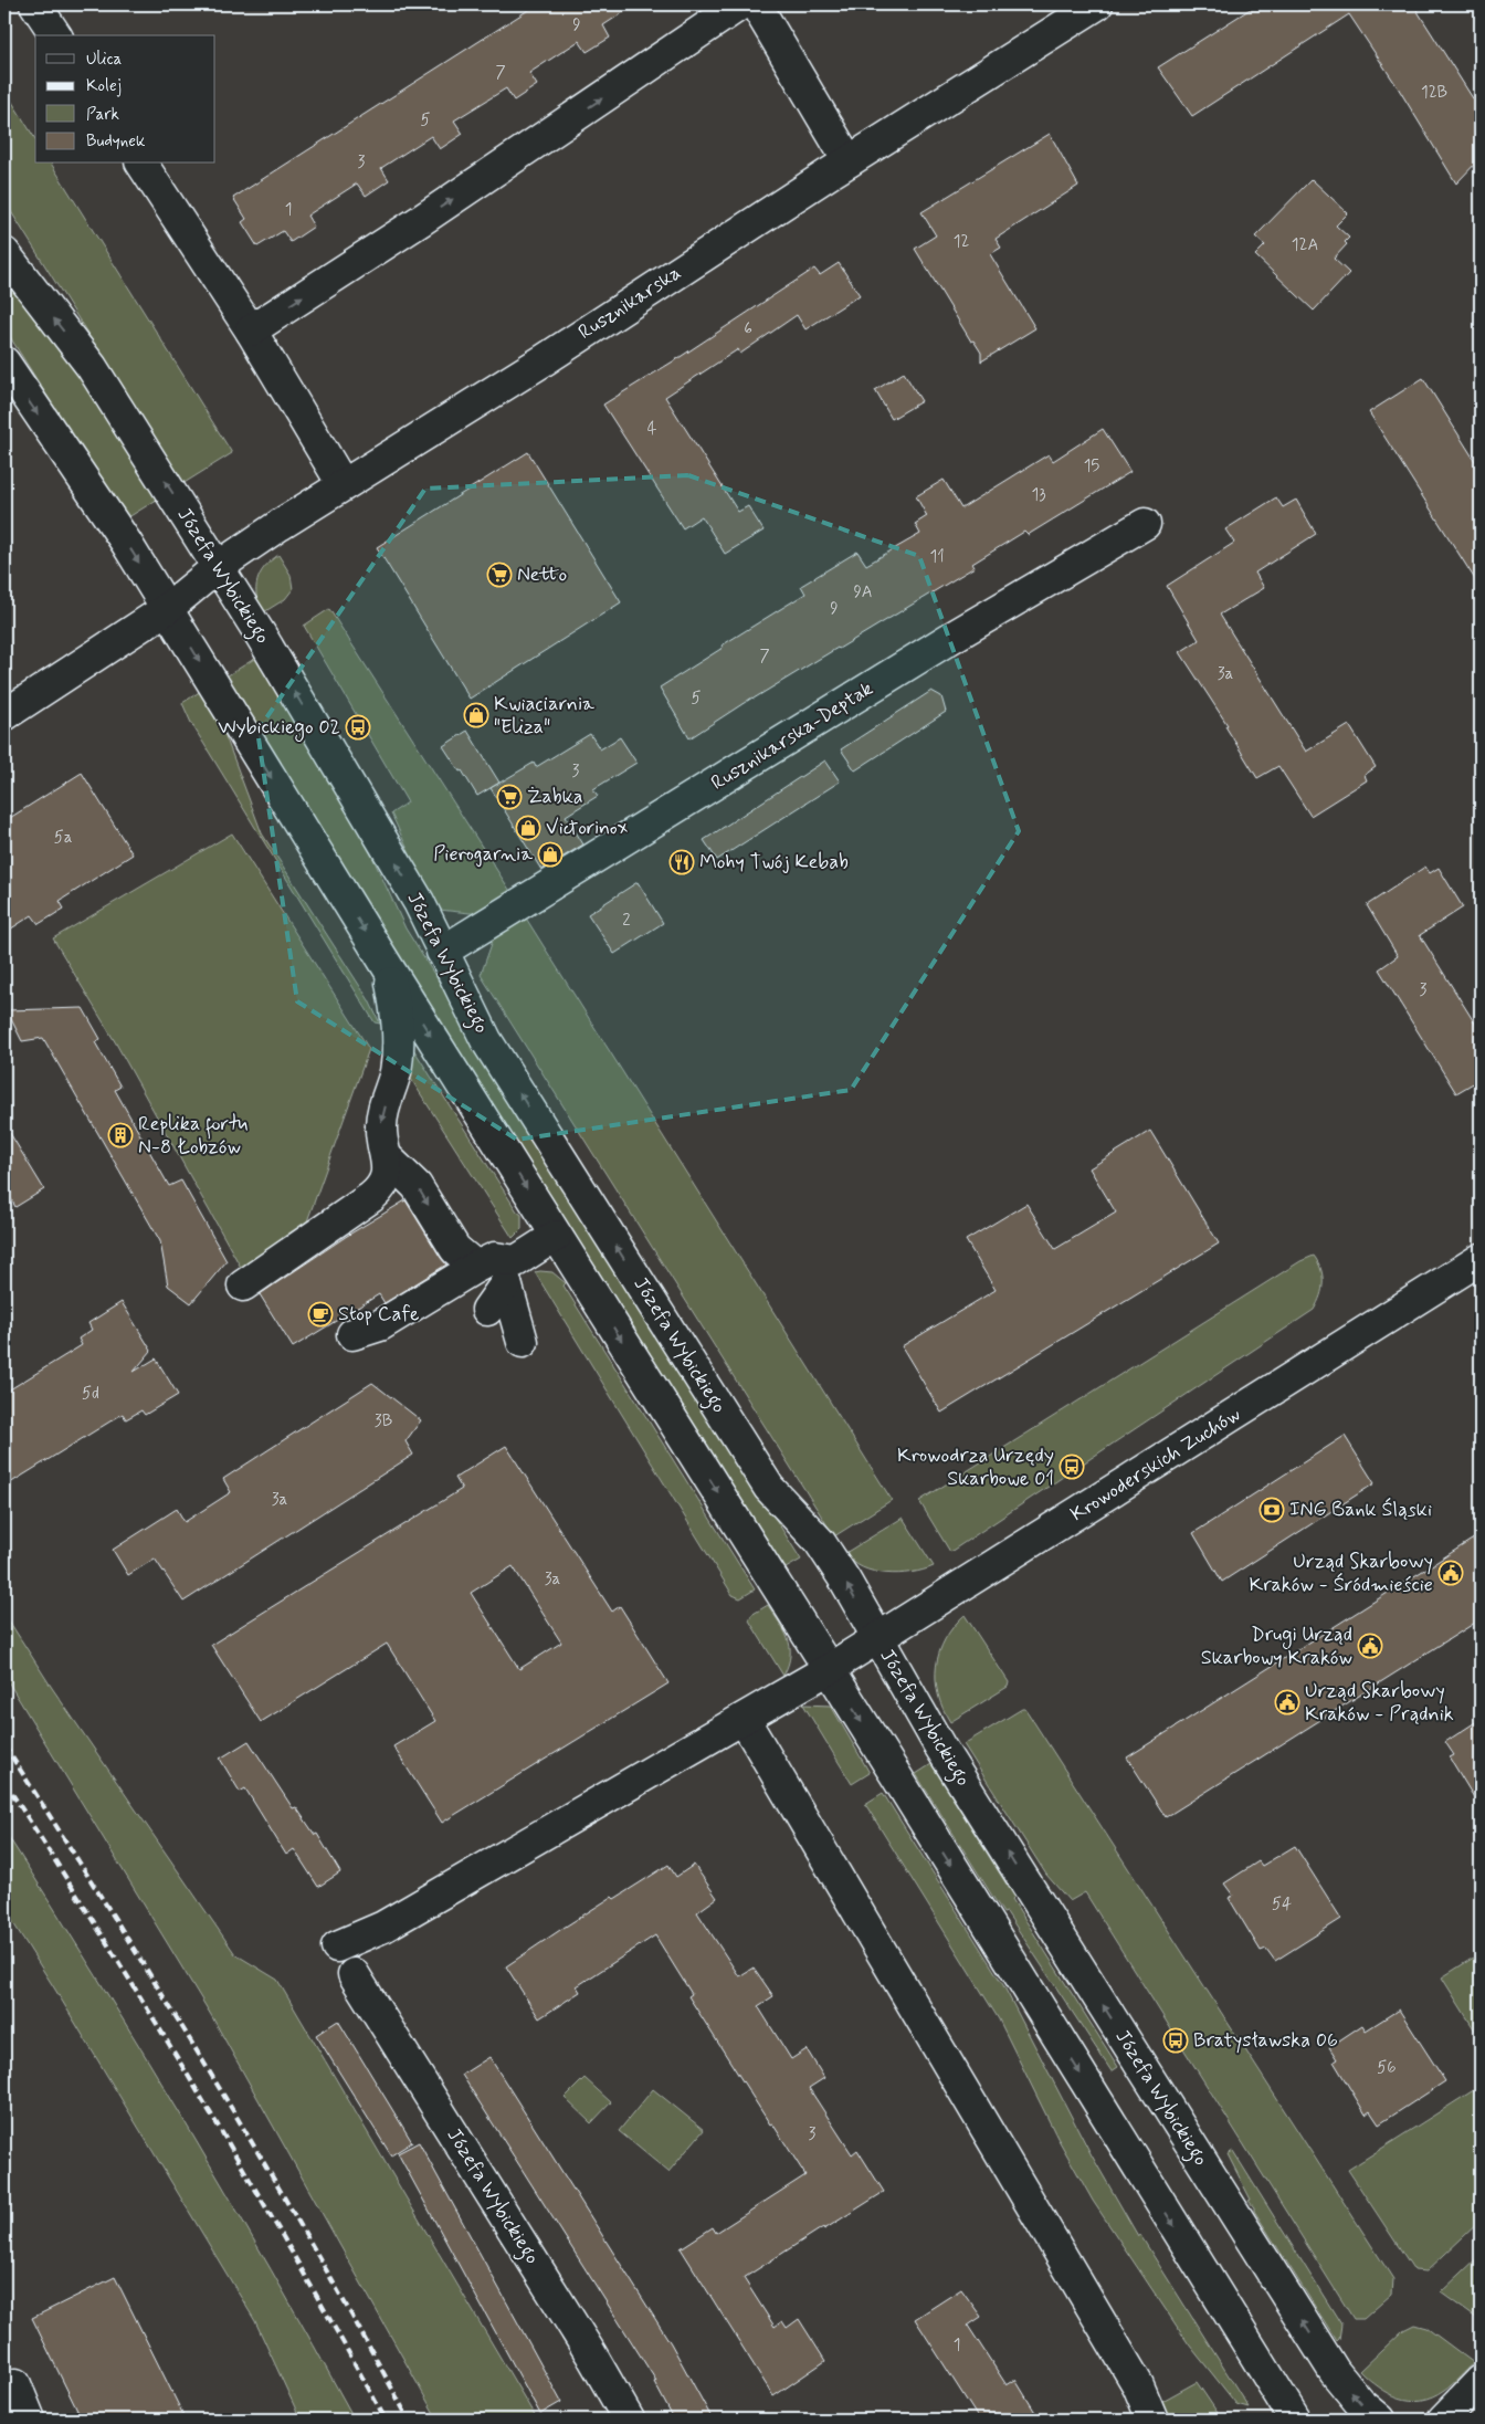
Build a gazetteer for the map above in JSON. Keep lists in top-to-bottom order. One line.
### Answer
{"streets":{"street":["Rusznikarska","Józefa Wybickiego","Rusznikarska-Deptak","Krowoderskich Zuchów"]},"crossings":[["Rusznikarska","Józefa Wybickiego"],["Józefa Wybickiego","Rusznikarska-Deptak"],["Józefa Wybickiego","Krowoderskich Zuchów"]],"places":{"supermarket":["Netto","Żabka"],"shop":["Kwiaciarnia \"Eliza\"","Victorinox","Pierogarnia"],"bus stop":["Wybickiego 02","Krowodrza Urzędy Skarbowe 01","Bratysławska 06"],"restaurant":["Mohy Twój Kebab"],"building":["Replika fortu N-8 Łobzów"],"cafe":["Stop Cafe"],"bank":["ING Bank Śląski"],"public building":["Urząd Skarbowy Kraków - Śródmieście","Drugi Urząd Skarbowy Kraków","Urząd Skarbowy Kraków - Prądnik"]},"house_numbers":["9","7","12B","5","3","1","12","12A","6","4","15","13","11","9A","9","7","3a","5","3","5a","2","3","5d","3B","3a","3a","54","56","3","1"],"legend":["Ulica","Kolej","Park","Budynek"]}
